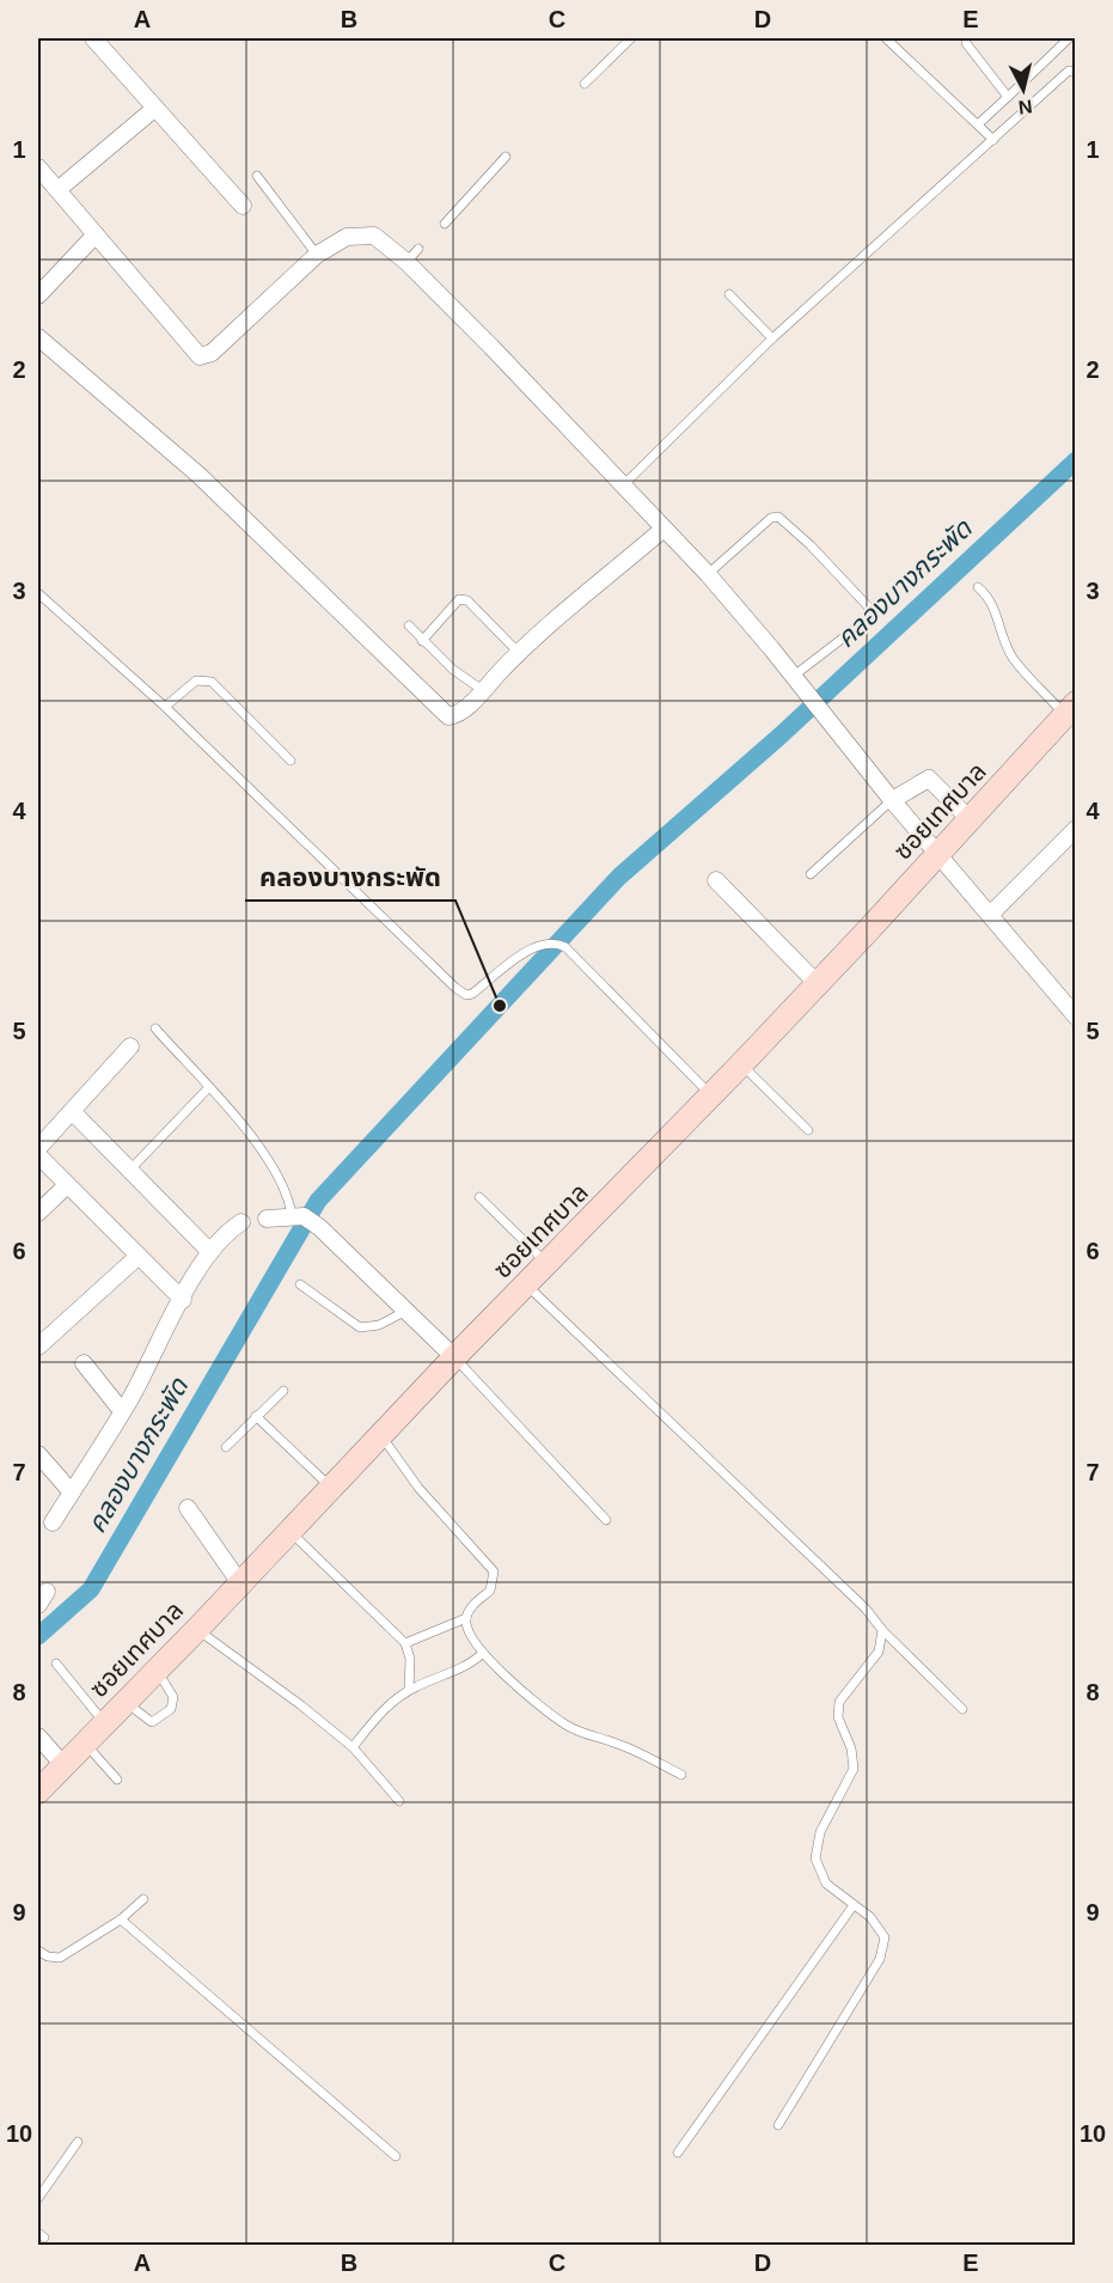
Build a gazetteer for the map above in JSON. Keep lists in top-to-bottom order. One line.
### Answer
{"streets":{"street":["ซอยเทศบาล"]},"water":["คลองบางกระพัด"],"places":["คลองบางกระพัด"],"north":"bottom","grid":{"columns":["A","B","C","D","E"],"rows":["1","2","3","4","5","6","7","8","9","10"]}}
